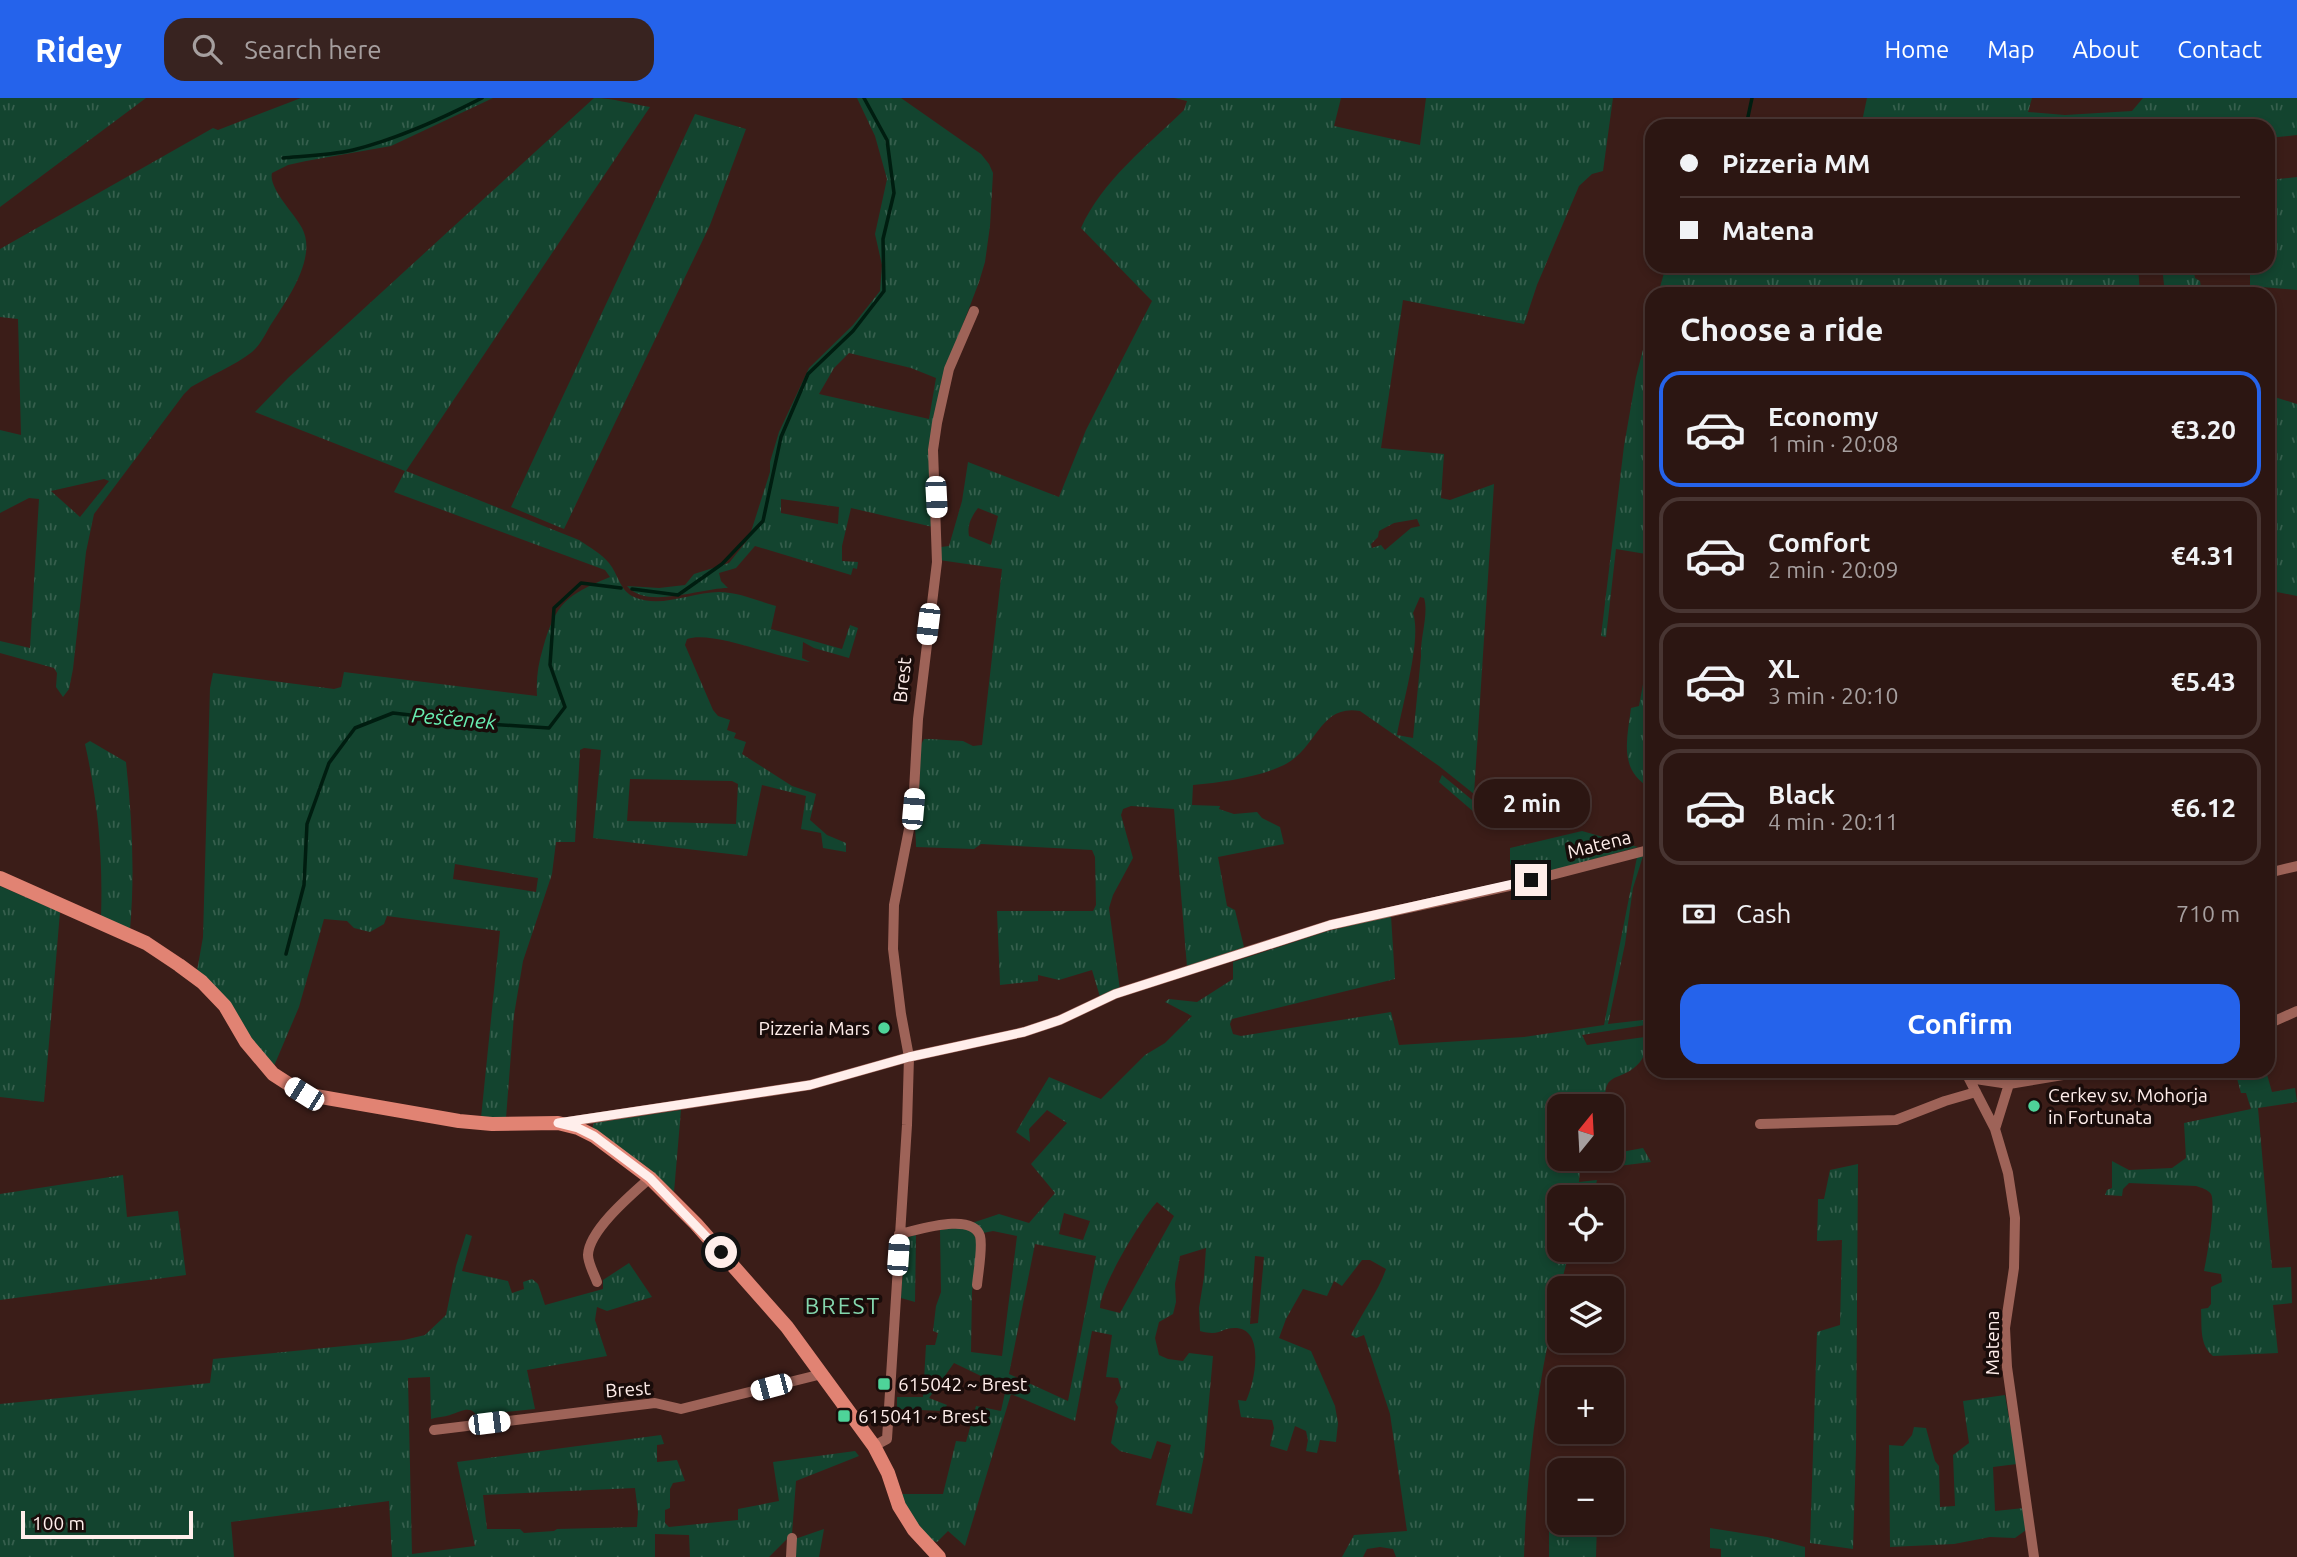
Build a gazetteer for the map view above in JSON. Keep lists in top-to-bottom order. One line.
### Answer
{"streets":{"street":["Brest","Matena"]},"crossings":[["Brest","Matena"]],"districts":["BREST"],"water":["Peščenek"],"places":{"other":["Pizzeria Mars","Cerkev sv. Mohorja in Fortunata"],"transit":["615042 ~ Brest","615041 ~ Brest"]},"scale_bar":"100 m","north":"top","page":{"header":"Ridey","search":"Search here","nav":["Home","Map","About","Contact"],"banner":["Pizzeria MM","Matena"],"heading":"Choose a ride","list":[{"name":"Economy","note":"1 min · 20:08","value":"€3.20"},{"name":"Comfort","note":"2 min · 20:09","value":"€4.31"},{"name":"XL","note":"3 min · 20:10","value":"€5.43"},{"name":"Black","note":"4 min · 20:11","value":"€6.12"}],"bubble":"2 min","pay":["Cash","710 m"],"buttons":"Confirm","map_buttons":["+","−"],"scale":"100 m"}}
